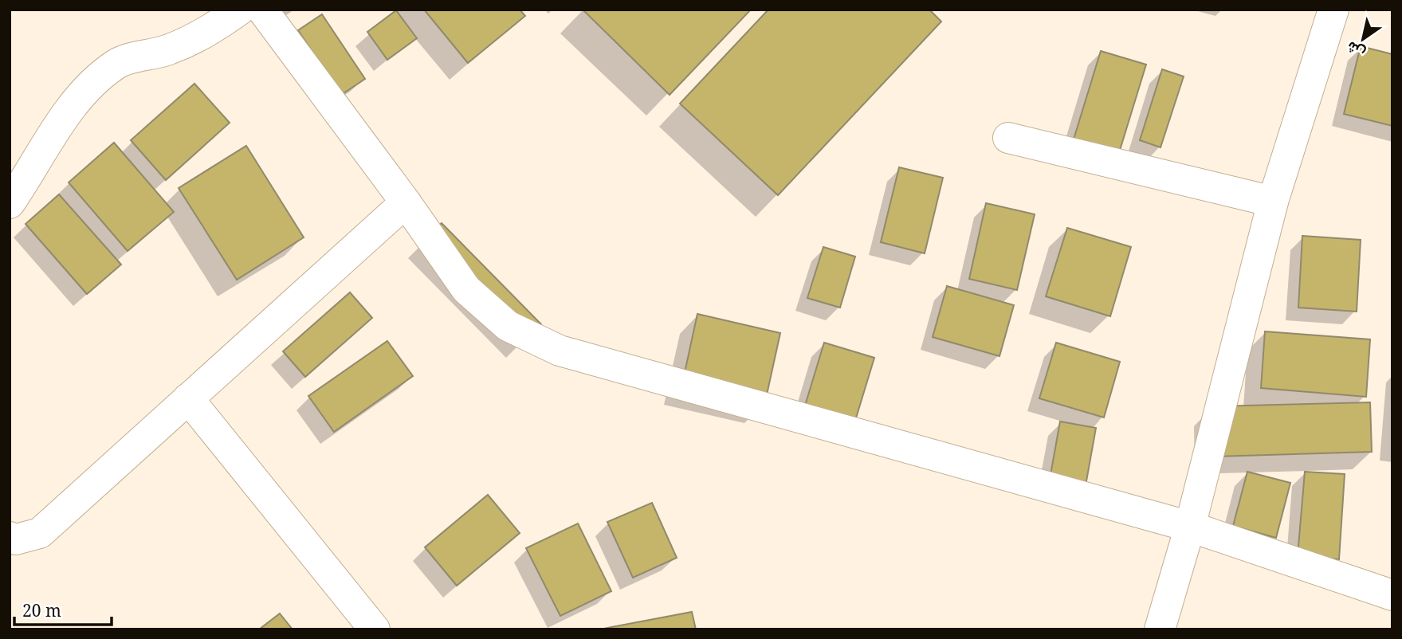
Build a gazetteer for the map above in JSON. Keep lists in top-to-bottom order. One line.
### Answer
{"scale_bar":"20 m","north":"bottom left"}
